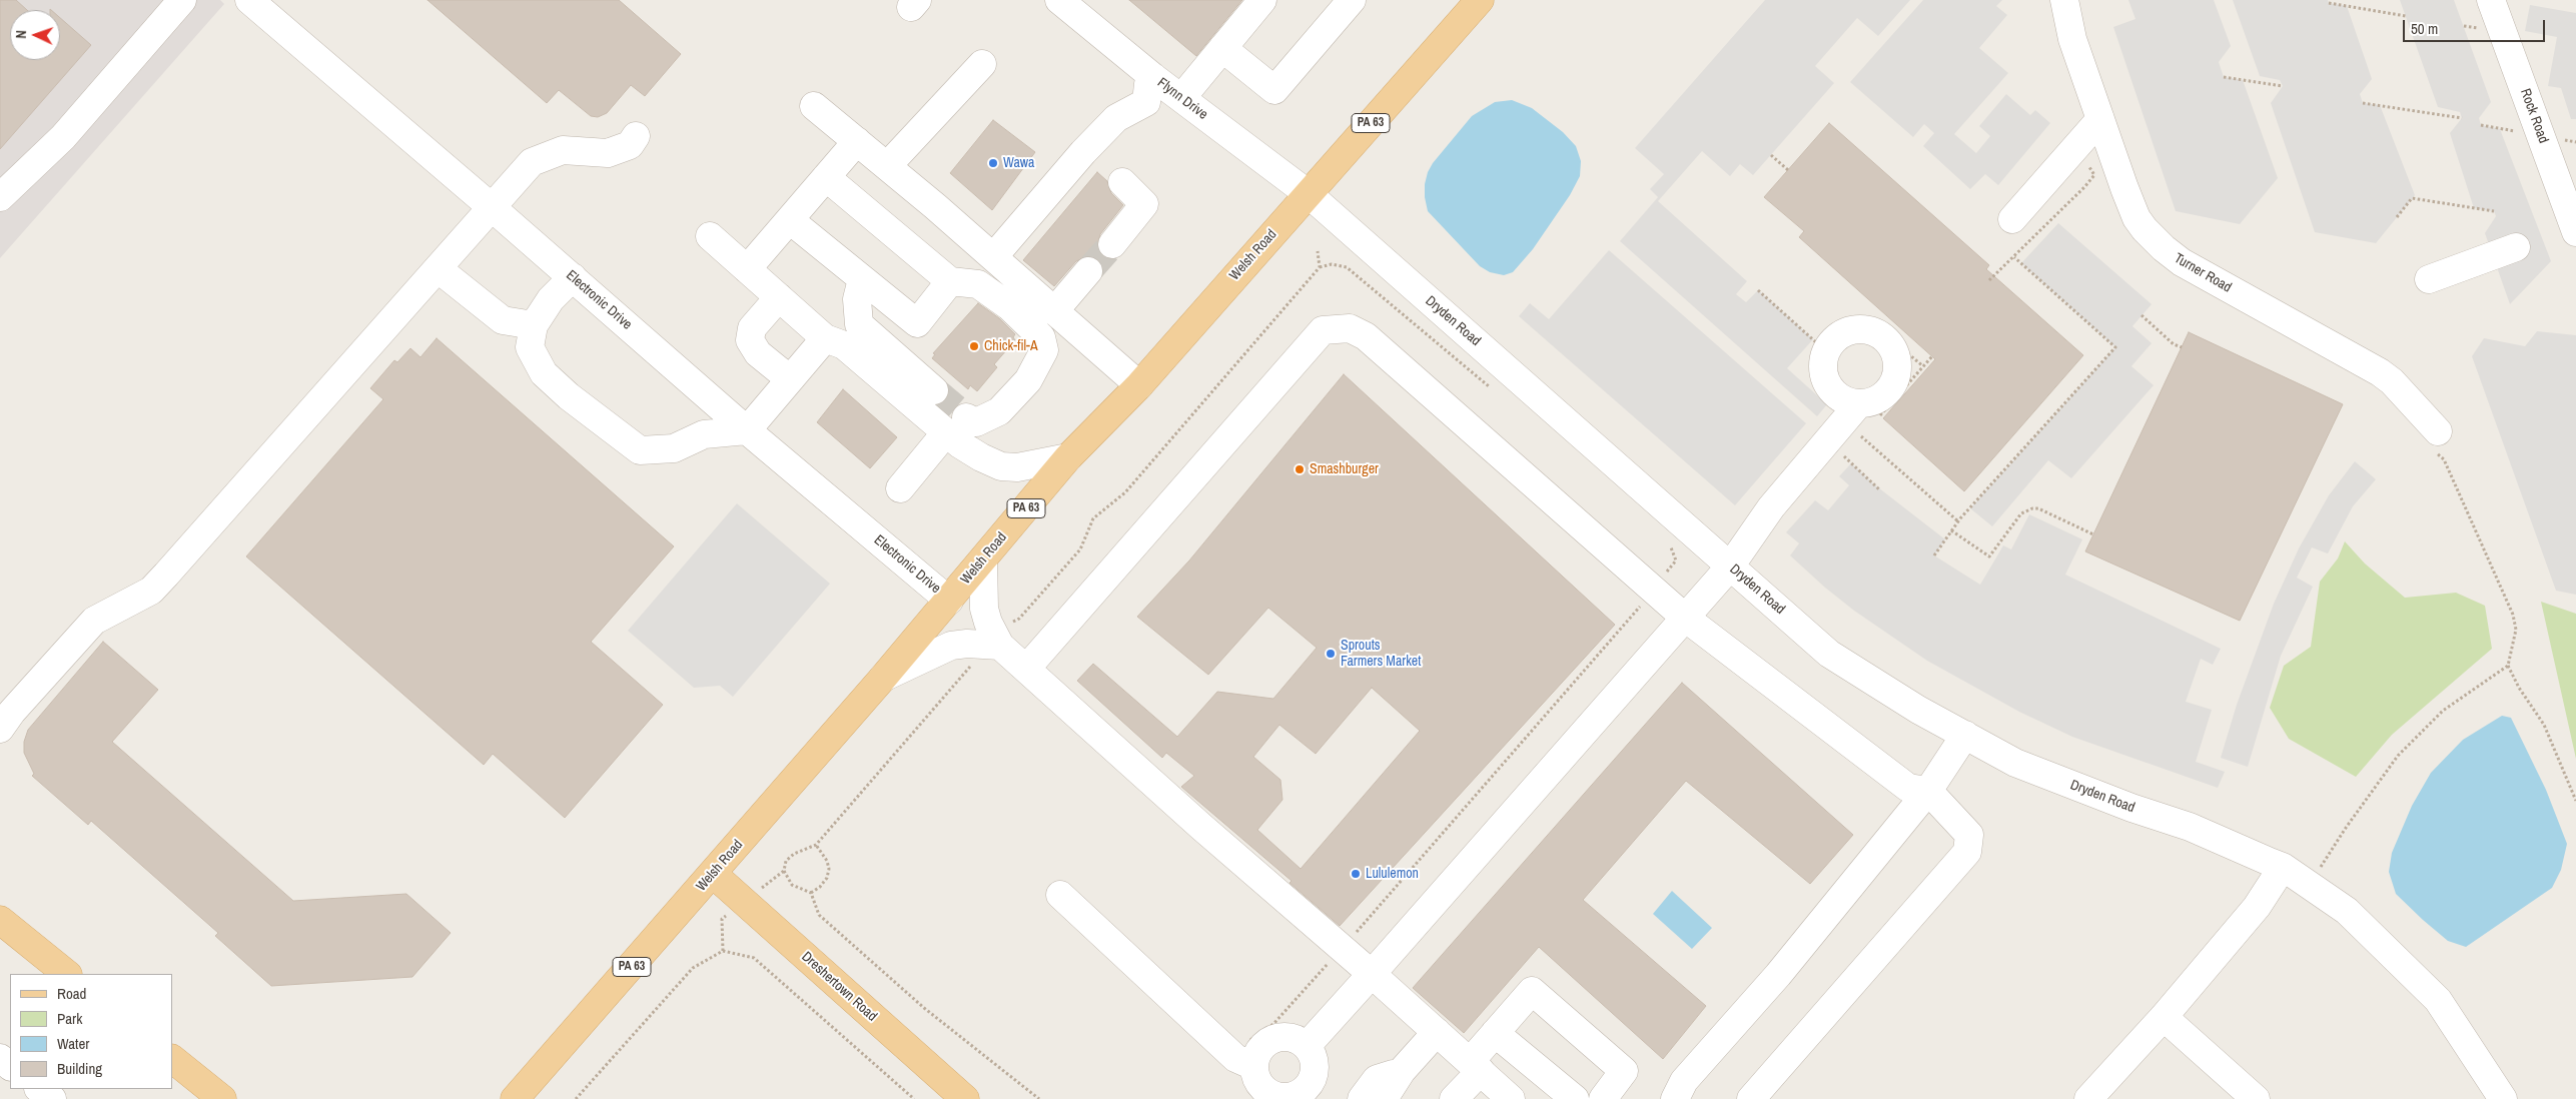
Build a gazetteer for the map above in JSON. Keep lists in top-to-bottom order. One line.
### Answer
{"streets":{"main road":["PA 63","Welsh Road","Dreshertown Road"],"street":["Flynn Drive","Rock Road","Turner Road","Electronic Drive","Dryden Road"]},"crossings":[["Flynn Drive","Welsh Road"],["Flynn Drive","Dryden Road"],["Welsh Road","Electronic Drive"],["Welsh Road","Dryden Road"],["Welsh Road","Dreshertown Road"]],"places":["Wawa","Chick-fil-A","Smashburger","Sprouts Farmers Market","Lululemon"],"legend":["Road","Park","Water","Building"],"scale_bar":"50 m","north":"left"}
